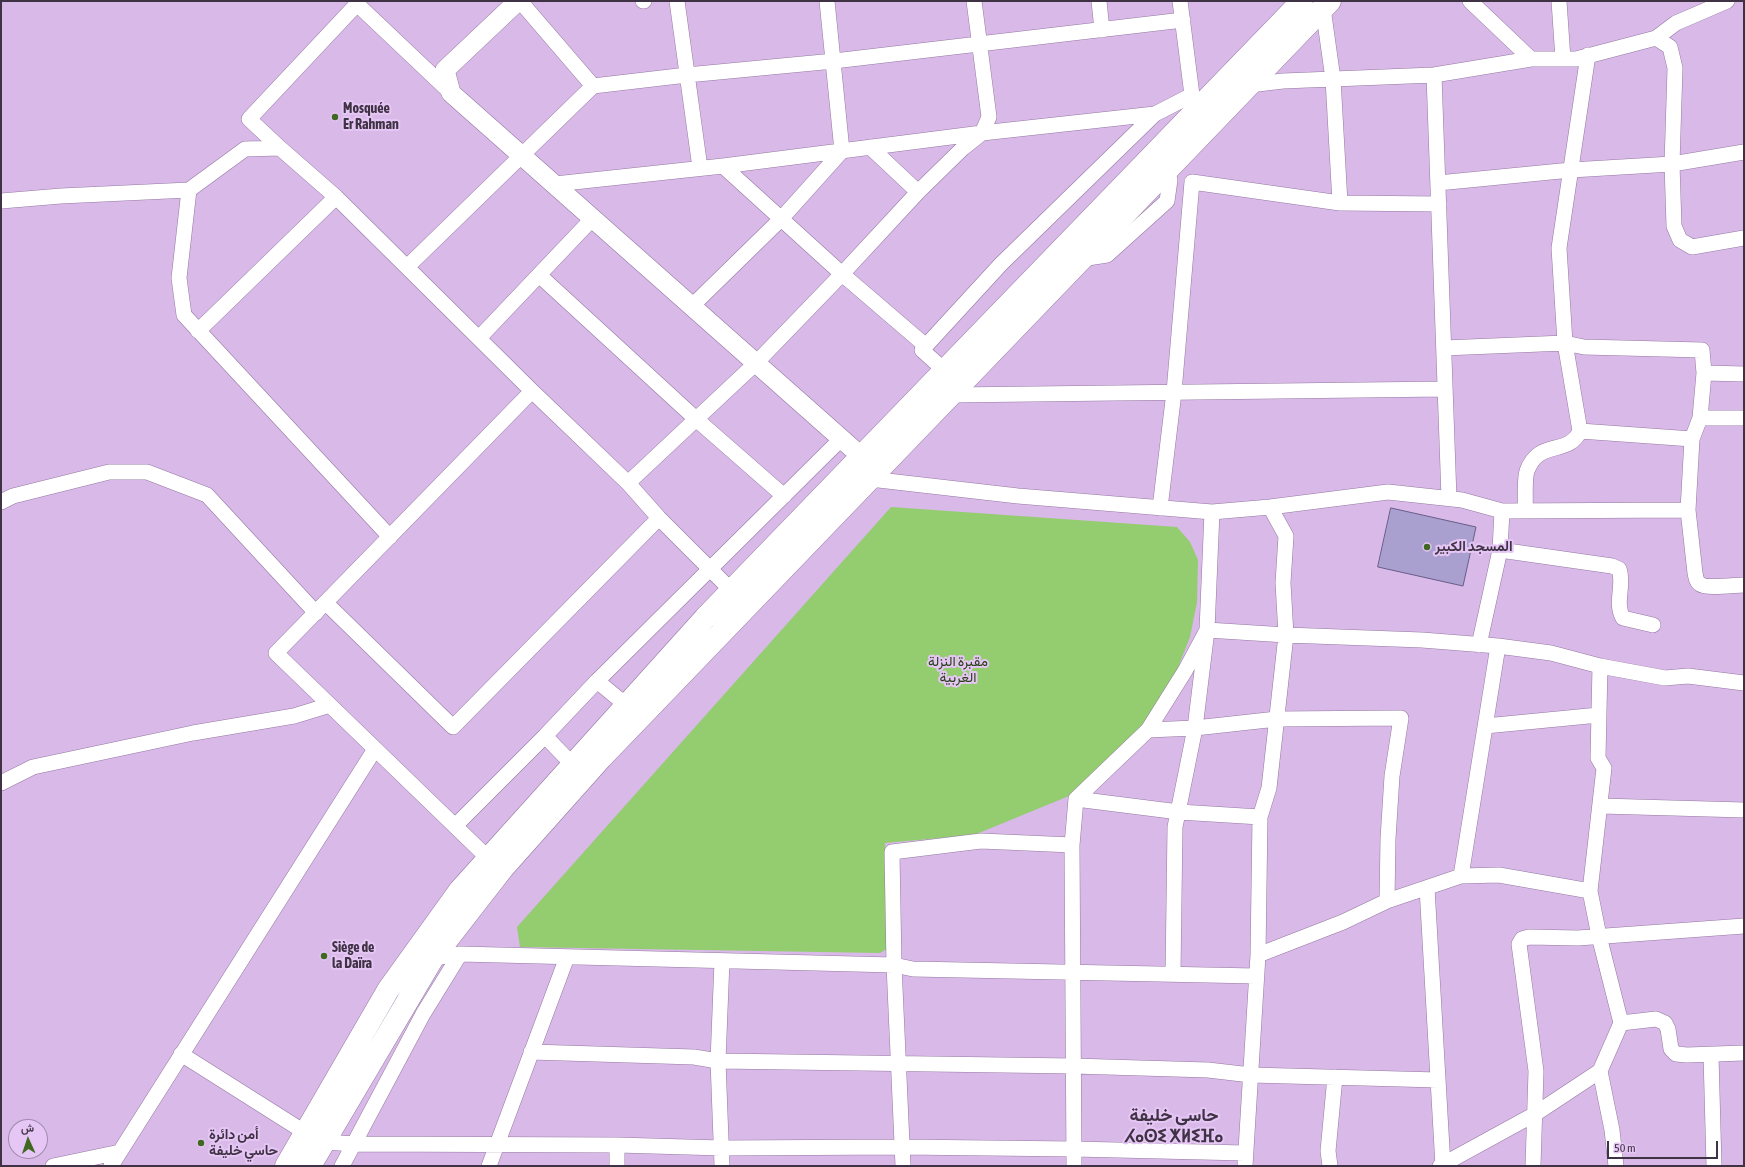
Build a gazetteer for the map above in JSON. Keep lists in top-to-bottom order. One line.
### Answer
{"districts":["حاسي خليفة ⵃⴰⵙⵉ ⵅⵍⵉⴼⴰ"],"parks":["مقبرة النزلة الغربية"],"places":["Mosquée Er Rahman","المسجد الكبير","Siège de la Daïra","أمن دائرة حاسي خليفة"],"scale_bar":"50 m","north":"top"}
